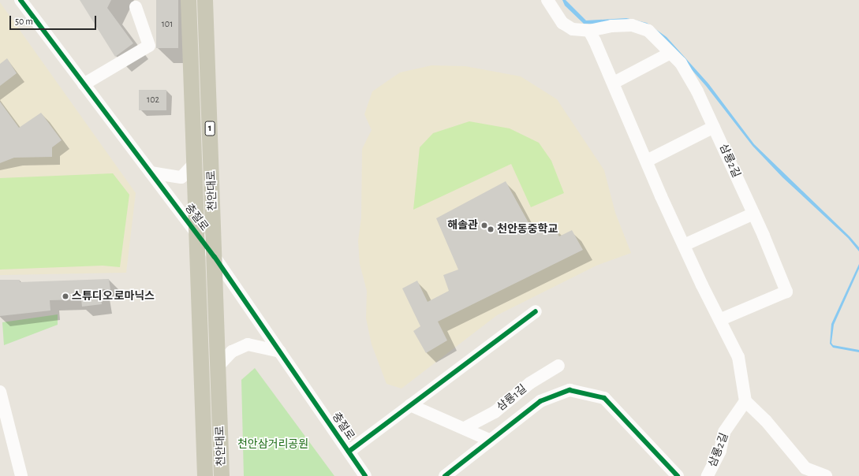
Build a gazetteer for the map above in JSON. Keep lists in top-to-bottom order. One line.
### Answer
{"streets":{"main road":["1","천안대로"],"street":["삼룡2길","충절로","삼룡1길"]},"crossings":[["천안대로","충절로"]],"parks":["천안삼거리공원"],"places":["해솔관","천안동중학교","스튜디오 로마닉스"],"house_numbers":["101","102"],"scale_bar":"50 m"}
